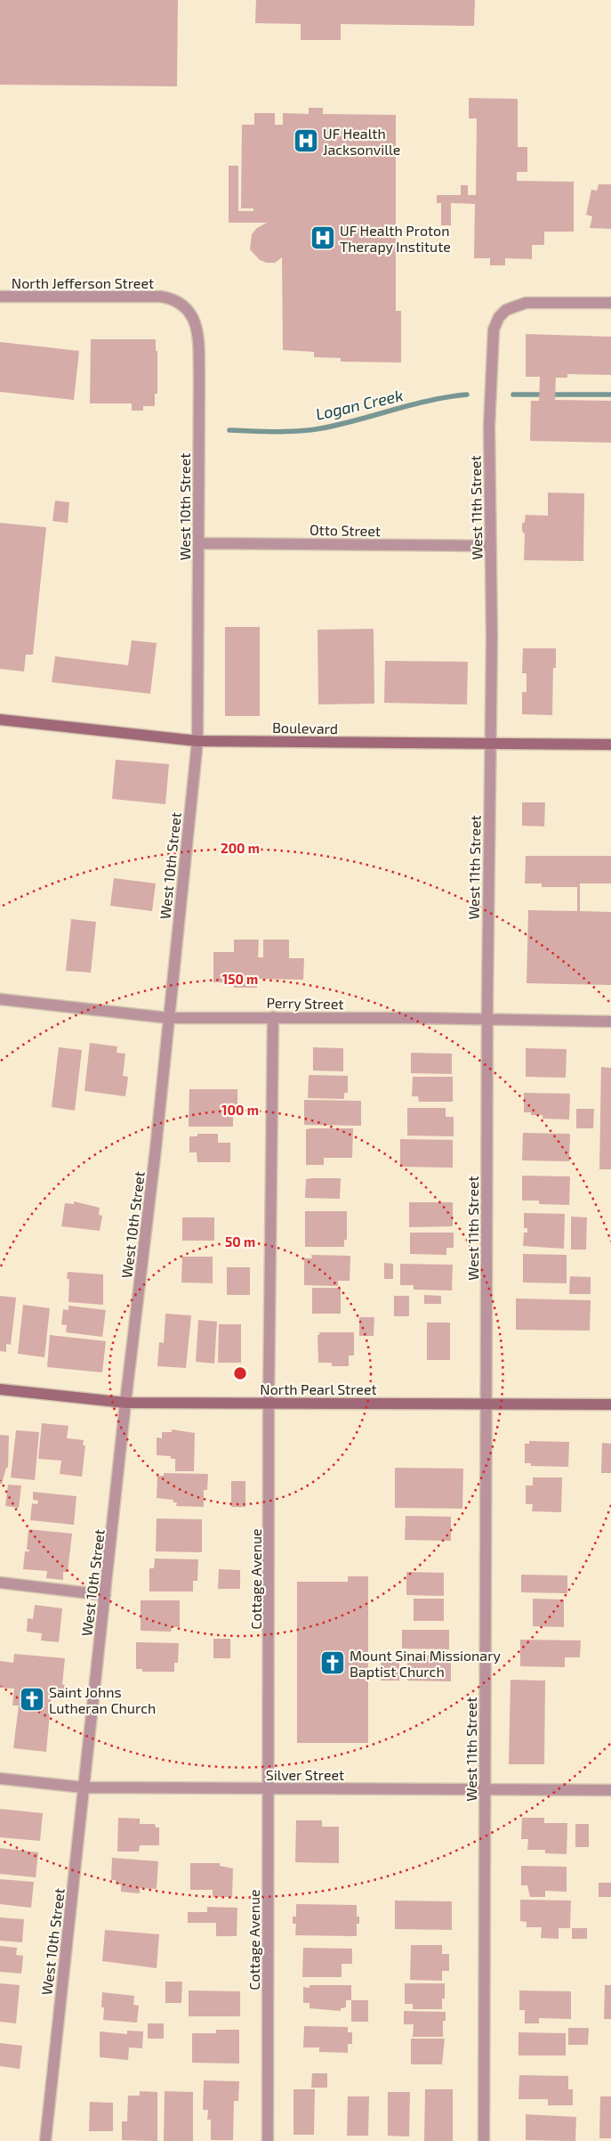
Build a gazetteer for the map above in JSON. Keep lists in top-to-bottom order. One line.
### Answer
{"streets":{"street":["North Jefferson Street","West 10th Street","West 11th Street","Otto Street","Boulevard","Perry Street","North Pearl Street","Cottage Avenue","Silver Street"]},"crossings":[["North Jefferson Street","West 10th Street"],["West 10th Street","Otto Street"],["West 10th Street","Boulevard"],["West 10th Street","Perry Street"],["West 10th Street","North Pearl Street"],["West 10th Street","Silver Street"],["West 11th Street","Otto Street"],["West 11th Street","Boulevard"],["West 11th Street","Perry Street"],["West 11th Street","North Pearl Street"],["West 11th Street","Silver Street"],["Perry Street","Cottage Avenue"],["North Pearl Street","Cottage Avenue"],["Cottage Avenue","Silver Street"]],"water":["Logan Creek"],"places":{"hospital":["UF Health Jacksonville","UF Health Proton Therapy Institute"],"church":["Mount Sinai Missionary Baptist Church","Saint Johns Lutheran Church"]},"rings":["200 m","150 m","100 m","50 m"]}
